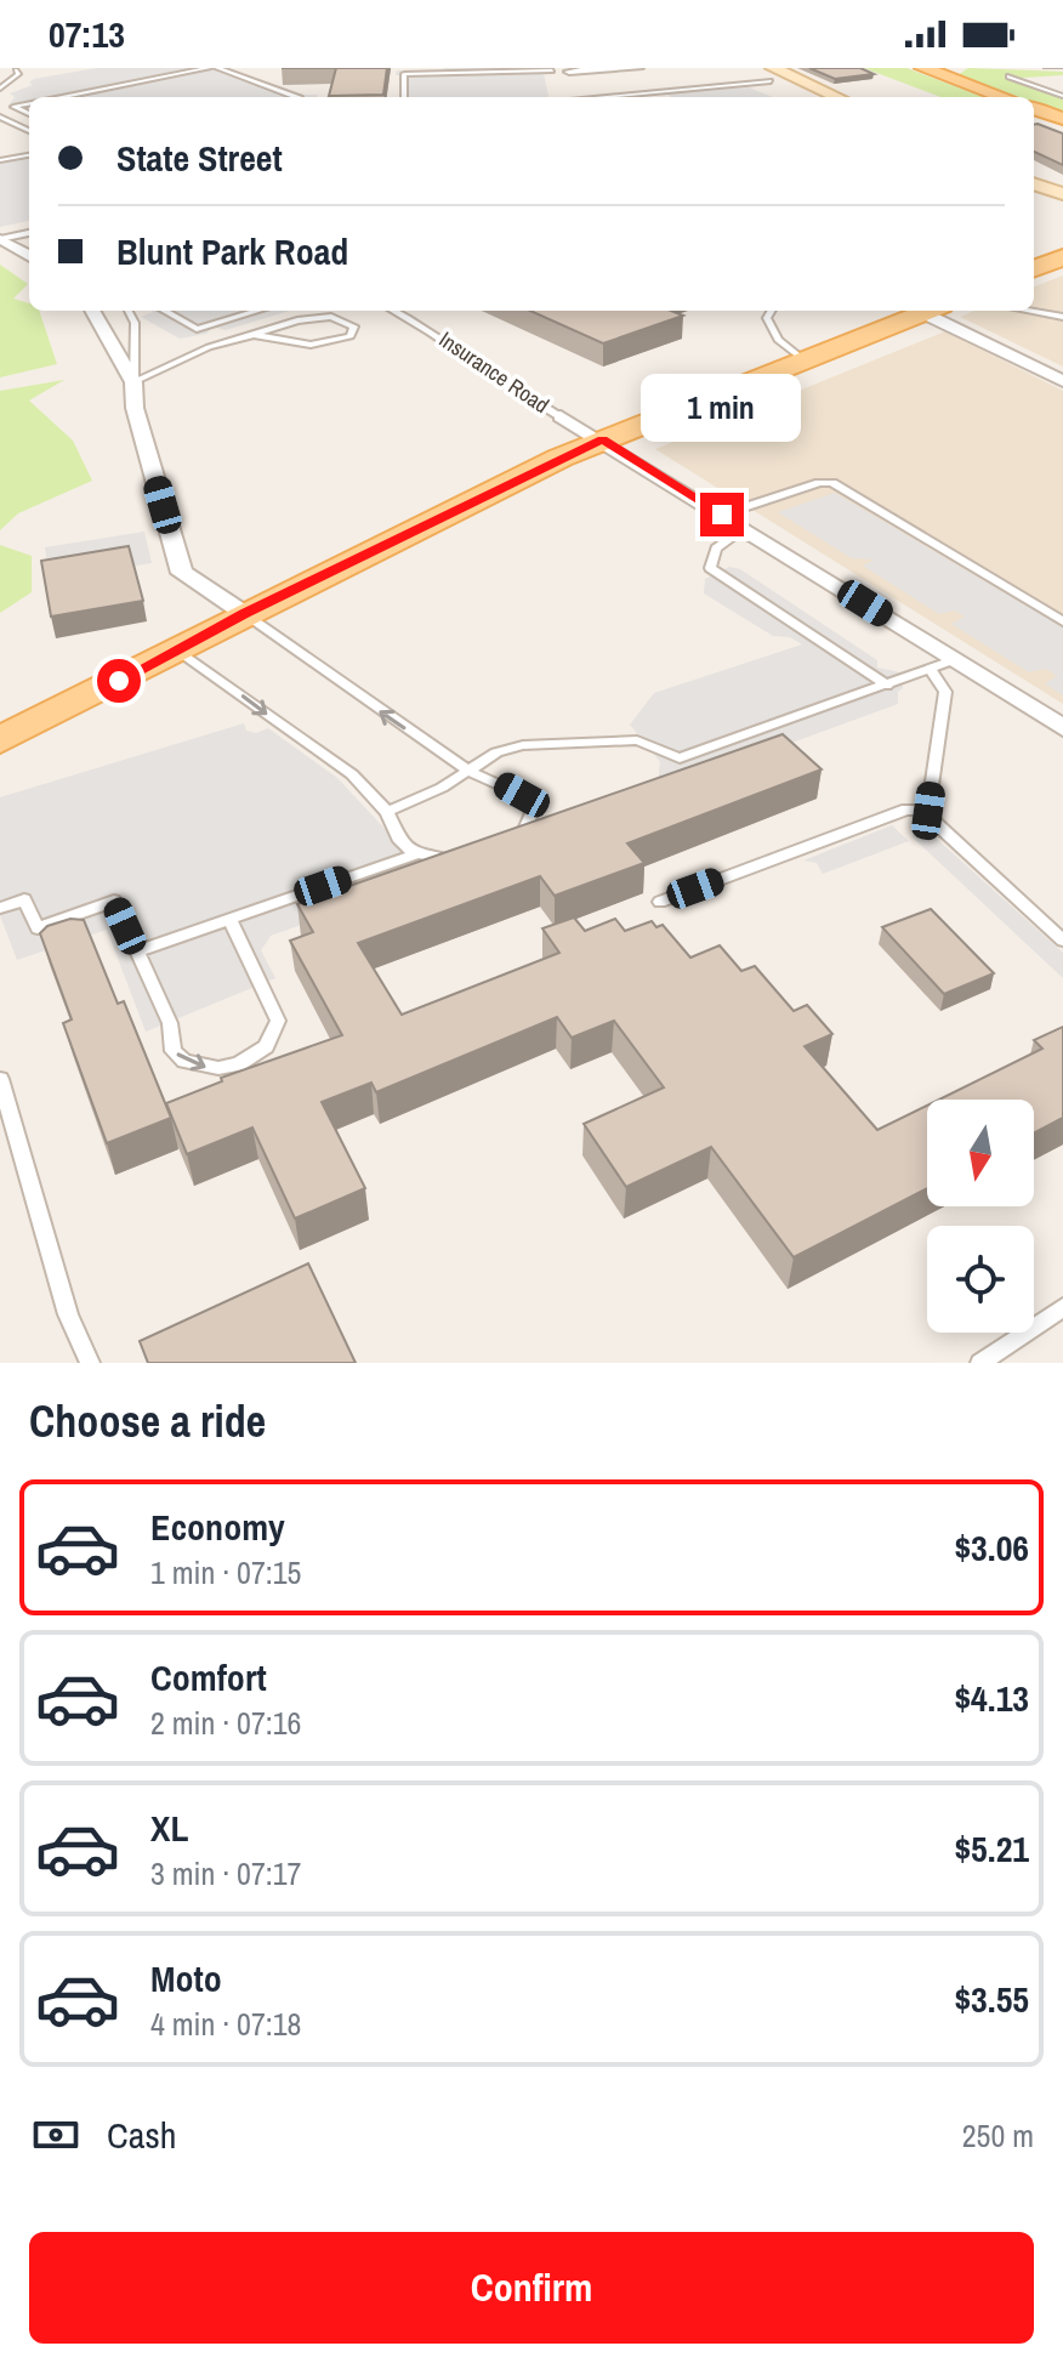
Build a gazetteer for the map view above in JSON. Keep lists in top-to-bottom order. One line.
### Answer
{"streets":{"street":["Insurance Road"]},"north":"bottom","page":{"status":"07:13","banner":["State Street","Blunt Park Road"],"bubble":"1 min","heading":"Choose a ride","list":[{"name":"Economy","note":"1 min · 07:15","value":"$3.06"},{"name":"Comfort","note":"2 min · 07:16","value":"$4.13"},{"name":"XL","note":"3 min · 07:17","value":"$5.21"},{"name":"Moto","note":"4 min · 07:18","value":"$3.55"}],"pay":["Cash","250 m"],"buttons":"Confirm"}}
